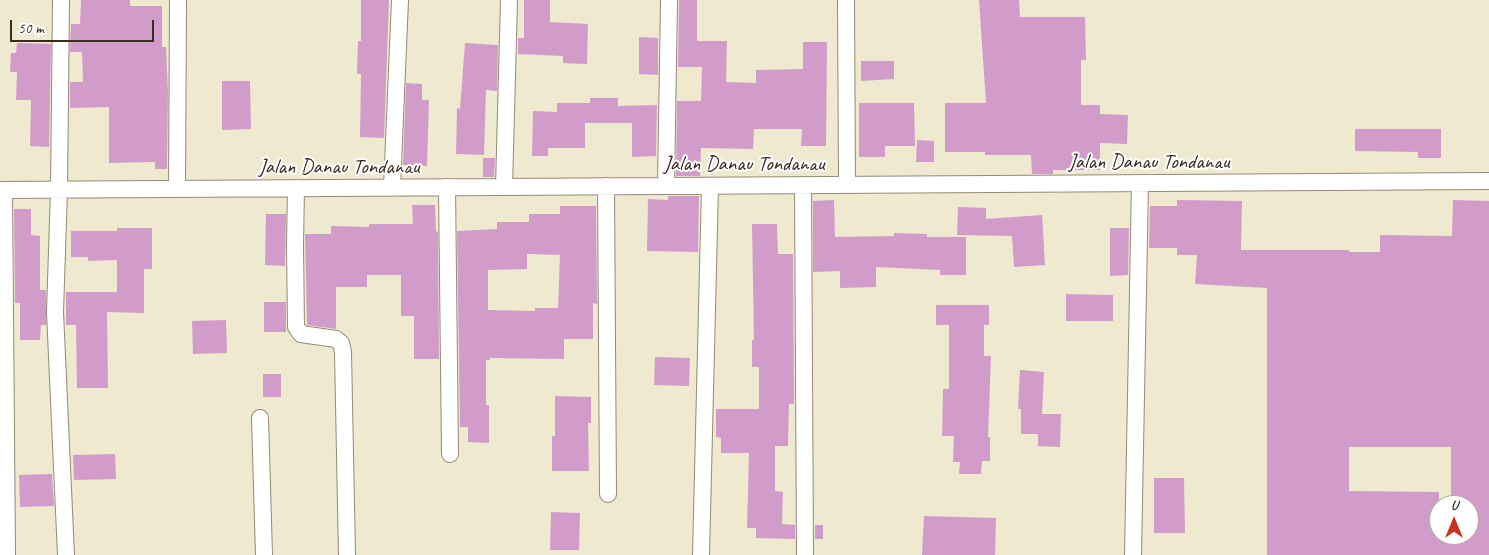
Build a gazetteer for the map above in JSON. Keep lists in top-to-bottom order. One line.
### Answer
{"streets":{"street":["Jalan Danau Tondanau"]},"scale_bar":"50 m","north":"top"}
